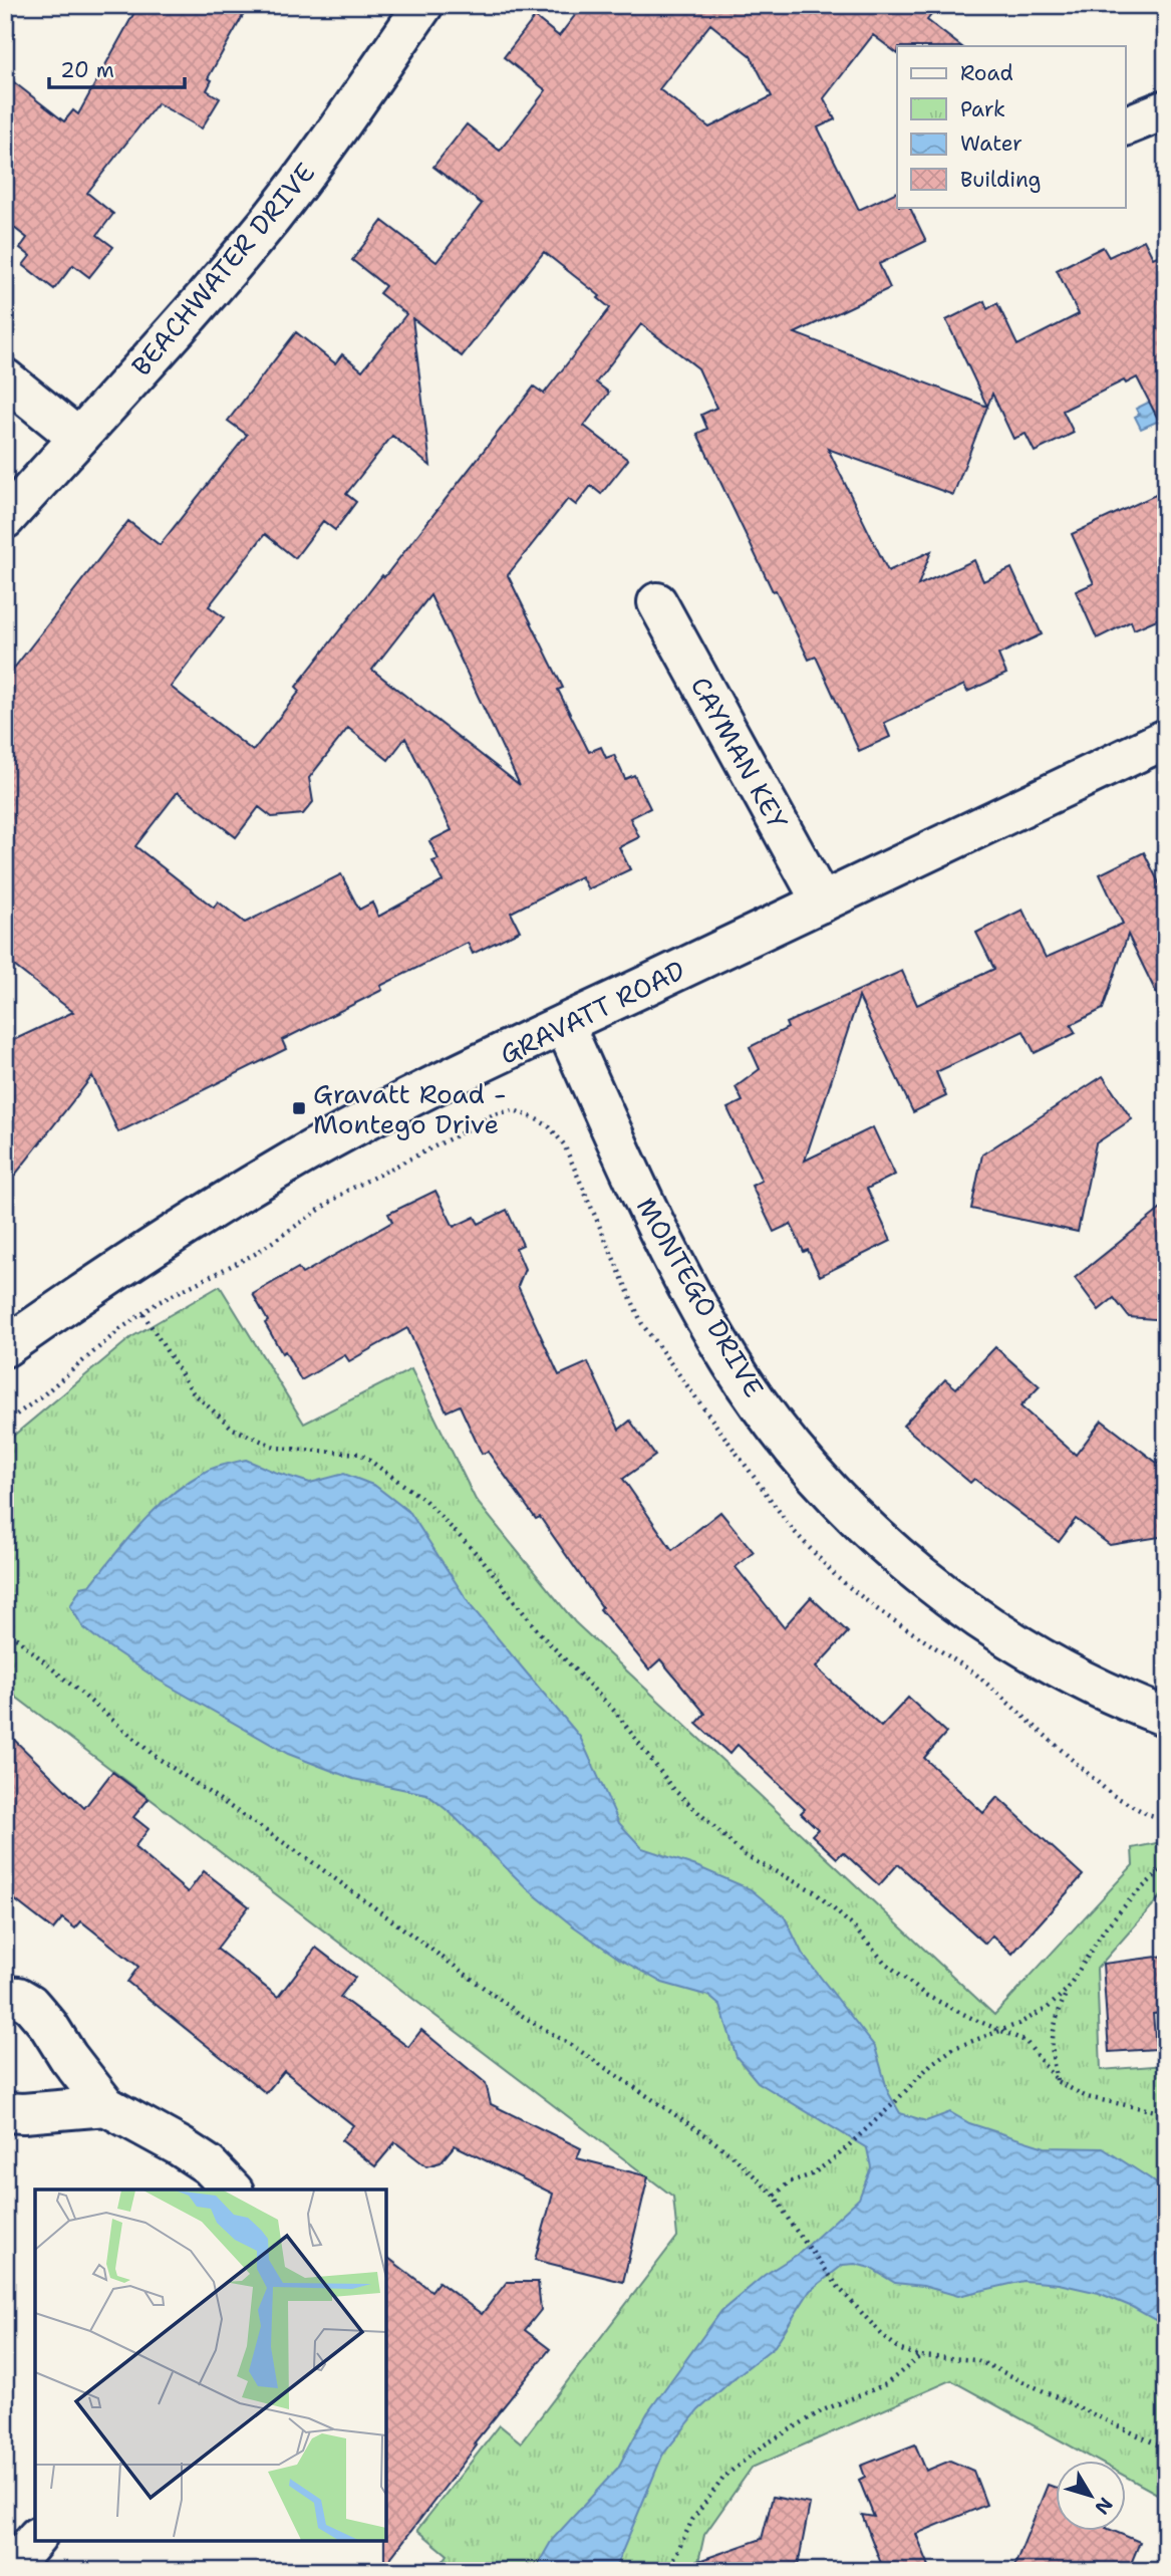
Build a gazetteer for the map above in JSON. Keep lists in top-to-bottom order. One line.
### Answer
{"streets":{"street":["BEACHWATER DRIVE","CAYMAN KEY","GRAVATT ROAD","MONTEGO DRIVE"]},"crossings":[["CAYMAN KEY","GRAVATT ROAD"],["GRAVATT ROAD","MONTEGO DRIVE"]],"places":{"transit":["Gravatt Road - Montego Drive"]},"legend":["Road","Park","Water","Building"],"scale_bar":"20 m","north":"bottom right"}
